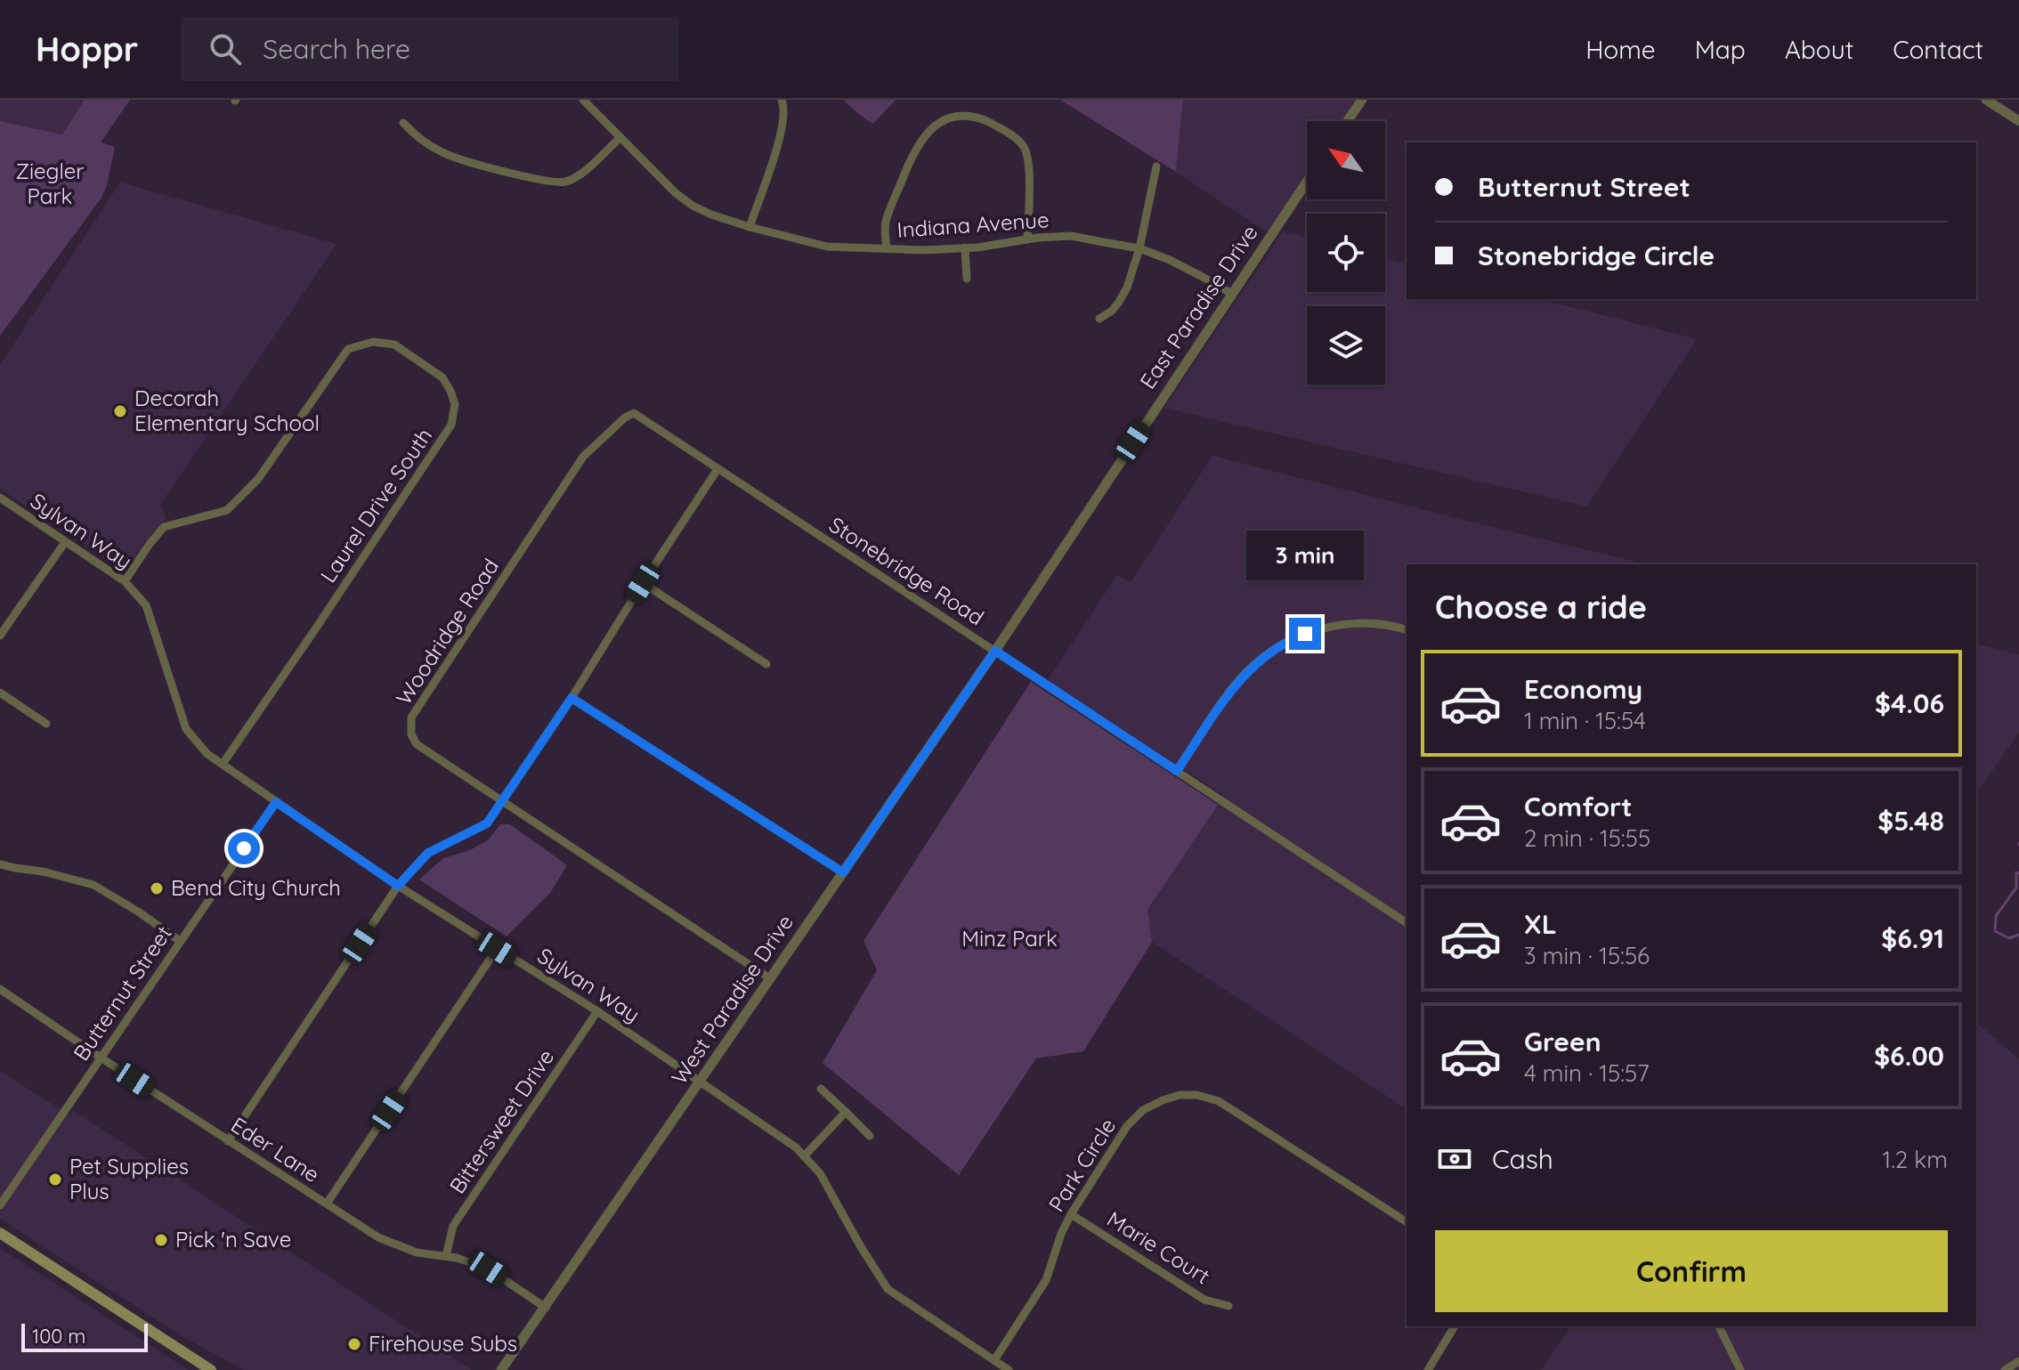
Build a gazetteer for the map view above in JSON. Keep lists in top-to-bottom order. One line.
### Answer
{"streets":{"street":["Indiana Avenue","East Paradise Drive","Laurel Drive South","Sylvan Way","Stonebridge Road","Woodridge Road","Butternut Street","West Paradise Drive","Bittersweet Drive","Eder Lane","Park Circle","Marie Court"]},"crossings":[["Indiana Avenue","East Paradise Drive"],["East Paradise Drive","Stonebridge Road"],["East Paradise Drive","West Paradise Drive"],["Laurel Drive South","Sylvan Way"],["Sylvan Way","Butternut Street"],["Sylvan Way","West Paradise Drive"],["Sylvan Way","Bittersweet Drive"],["Sylvan Way","Park Circle"],["Stonebridge Road","Woodridge Road"],["Stonebridge Road","West Paradise Drive"],["Woodridge Road","West Paradise Drive"],["Butternut Street","Eder Lane"],["West Paradise Drive","Eder Lane"],["Bittersweet Drive","Eder Lane"],["Park Circle","Marie Court"]],"parks":["Ziegler Park","Minz Park"],"places":["Decorah Elementary School","Bend City Church","Pet Supplies Plus","Pick 'n Save","Firehouse Subs"],"scale_bar":"100 m","north":"top left","page":{"header":"Hoppr","search":"Search here","nav":["Home","Map","About","Contact"],"banner":["Butternut Street","Stonebridge Circle"],"bubble":"3 min","heading":"Choose a ride","list":[{"name":"Economy","note":"1 min · 15:54","value":"$4.06"},{"name":"Comfort","note":"2 min · 15:55","value":"$5.48"},{"name":"XL","note":"3 min · 15:56","value":"$6.91"},{"name":"Green","note":"4 min · 15:57","value":"$6.00"}],"pay":["Cash","1.2 km"],"buttons":"Confirm","scale":"100 m"}}
